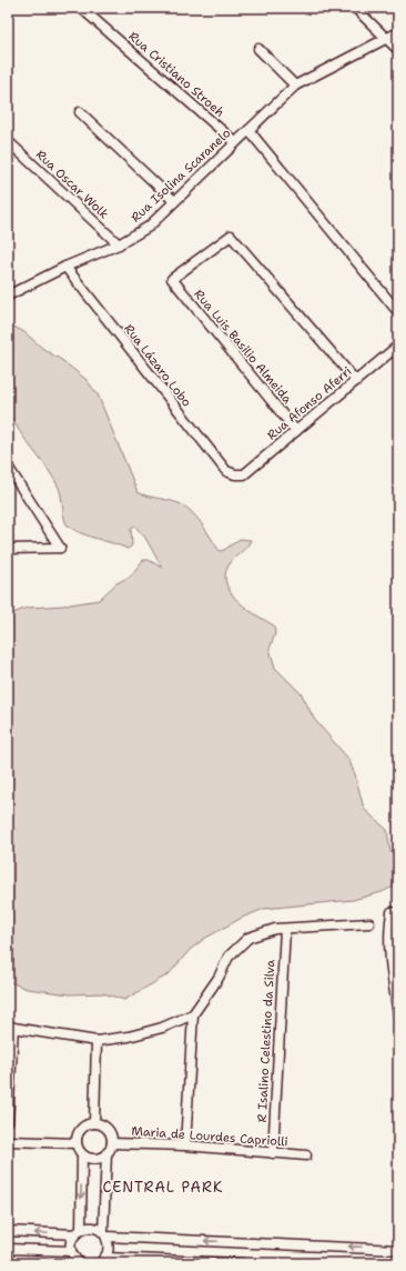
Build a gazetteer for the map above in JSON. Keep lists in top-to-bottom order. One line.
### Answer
{"streets":{"street":["Rua Cristiano Stroeh","Rua Isolina Scaranelo","Rua Oscar Wolk","Rua Luis Basilio Almeida","Rua Lázaro Lobo","Rua Afonso Aferri","R Isalino Celestino da Silva","Maria de Lourdes Capriolli"]},"crossings":[["Rua Cristiano Stroeh","Rua Isolina Scaranelo"],["Rua Isolina Scaranelo","Rua Oscar Wolk"],["Rua Isolina Scaranelo","Rua Lázaro Lobo"],["Rua Luis Basilio Almeida","Rua Afonso Aferri"],["Rua Lázaro Lobo","Rua Afonso Aferri"],["R Isalino Celestino da Silva","Maria de Lourdes Capriolli"]],"districts":["CENTRAL PARK"]}
